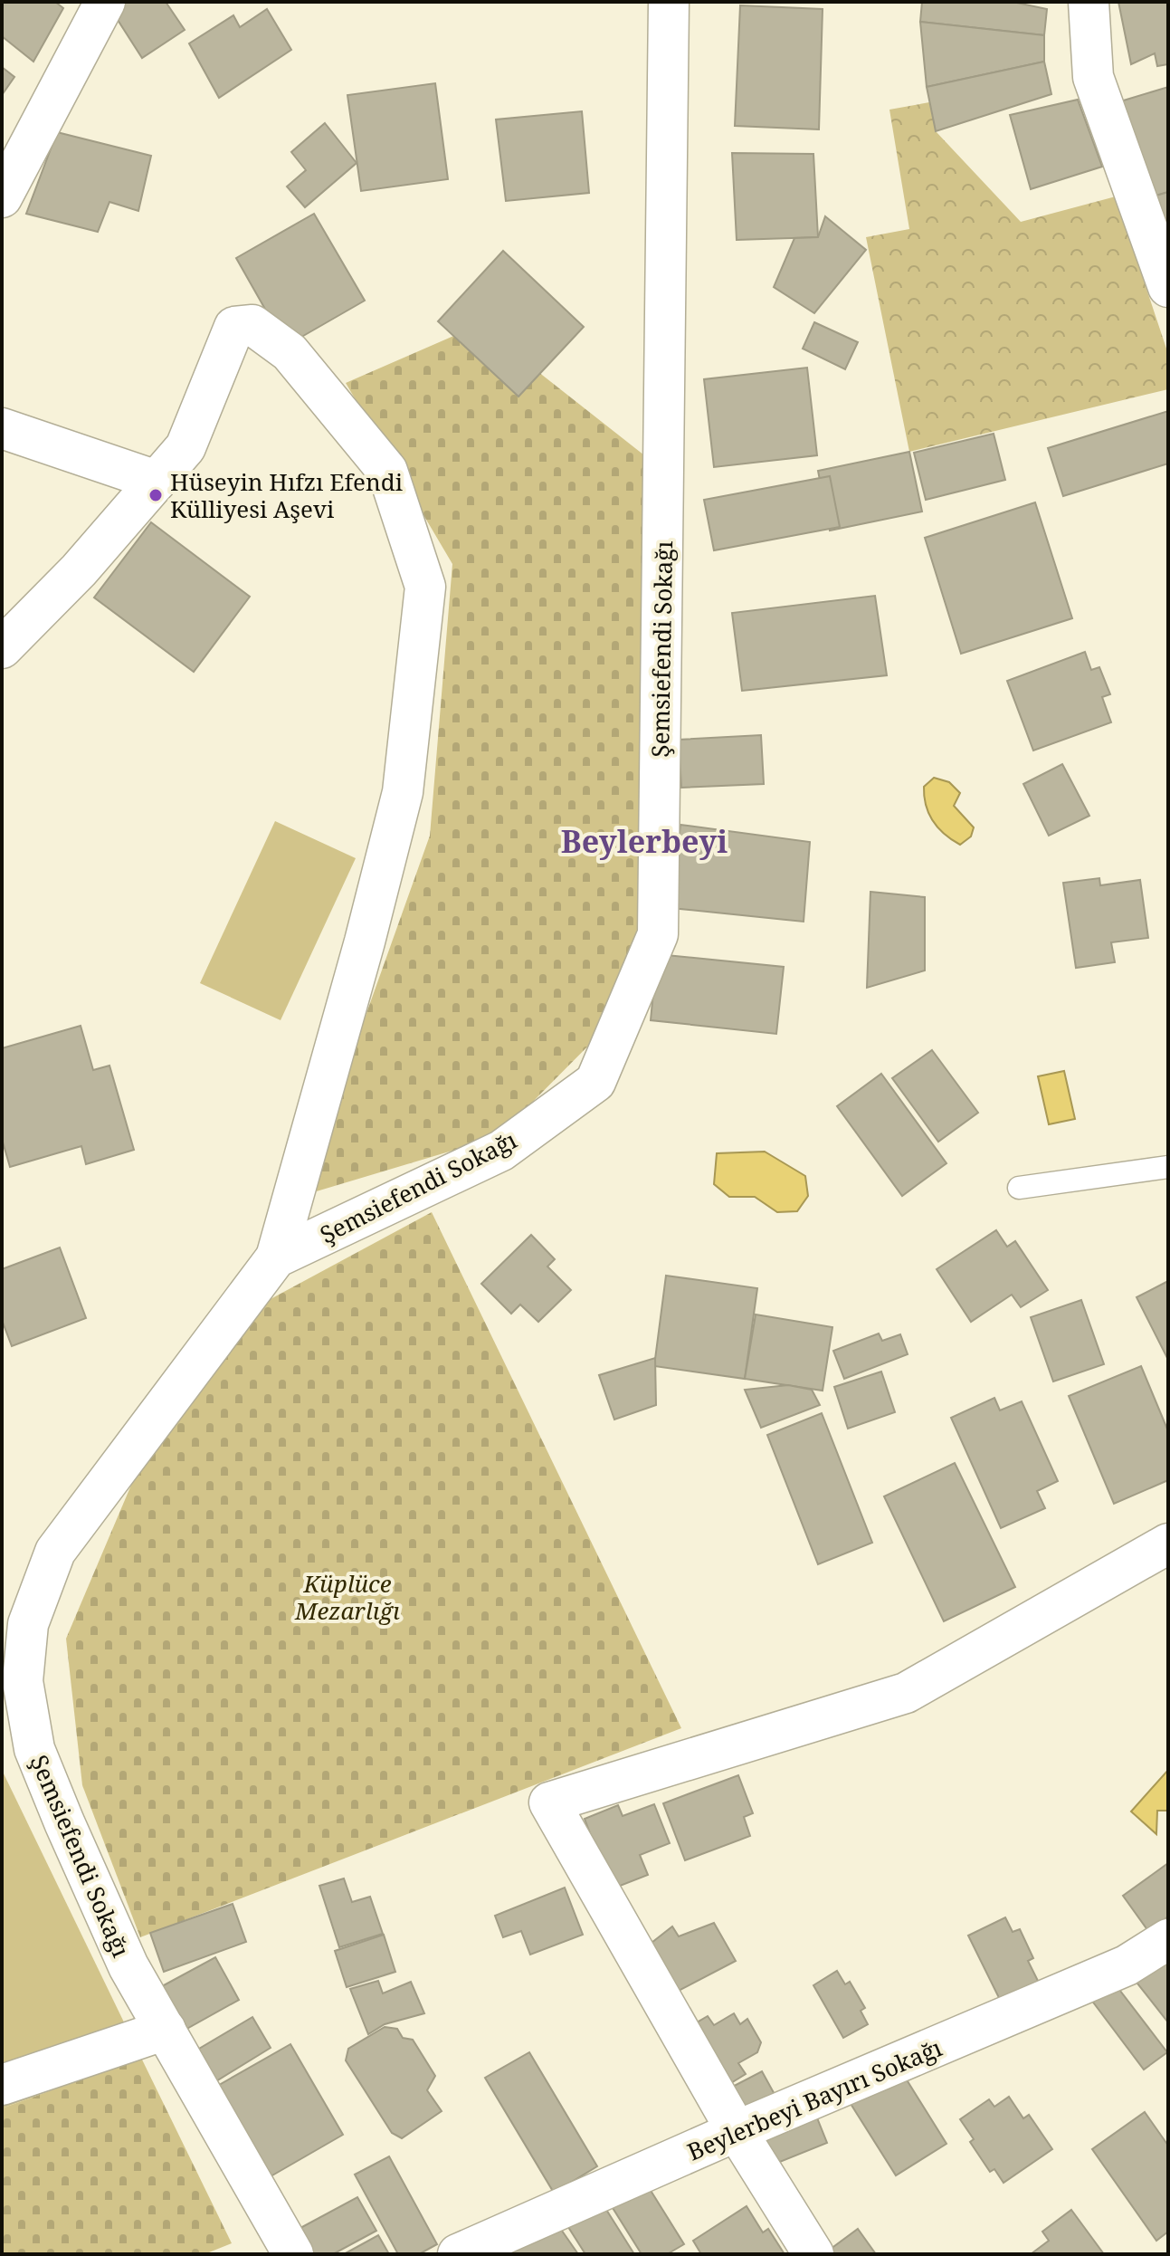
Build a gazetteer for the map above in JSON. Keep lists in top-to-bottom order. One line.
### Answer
{"streets":{"street":["Şemsiefendi Sokağı","Beylerbeyi Bayırı Sokağı"]},"districts":["Beylerbeyi"],"parks":["Küplüce Mezarlığı"],"places":["Hüseyin Hıfzı Efendi Külliyesi Aşevi"]}
